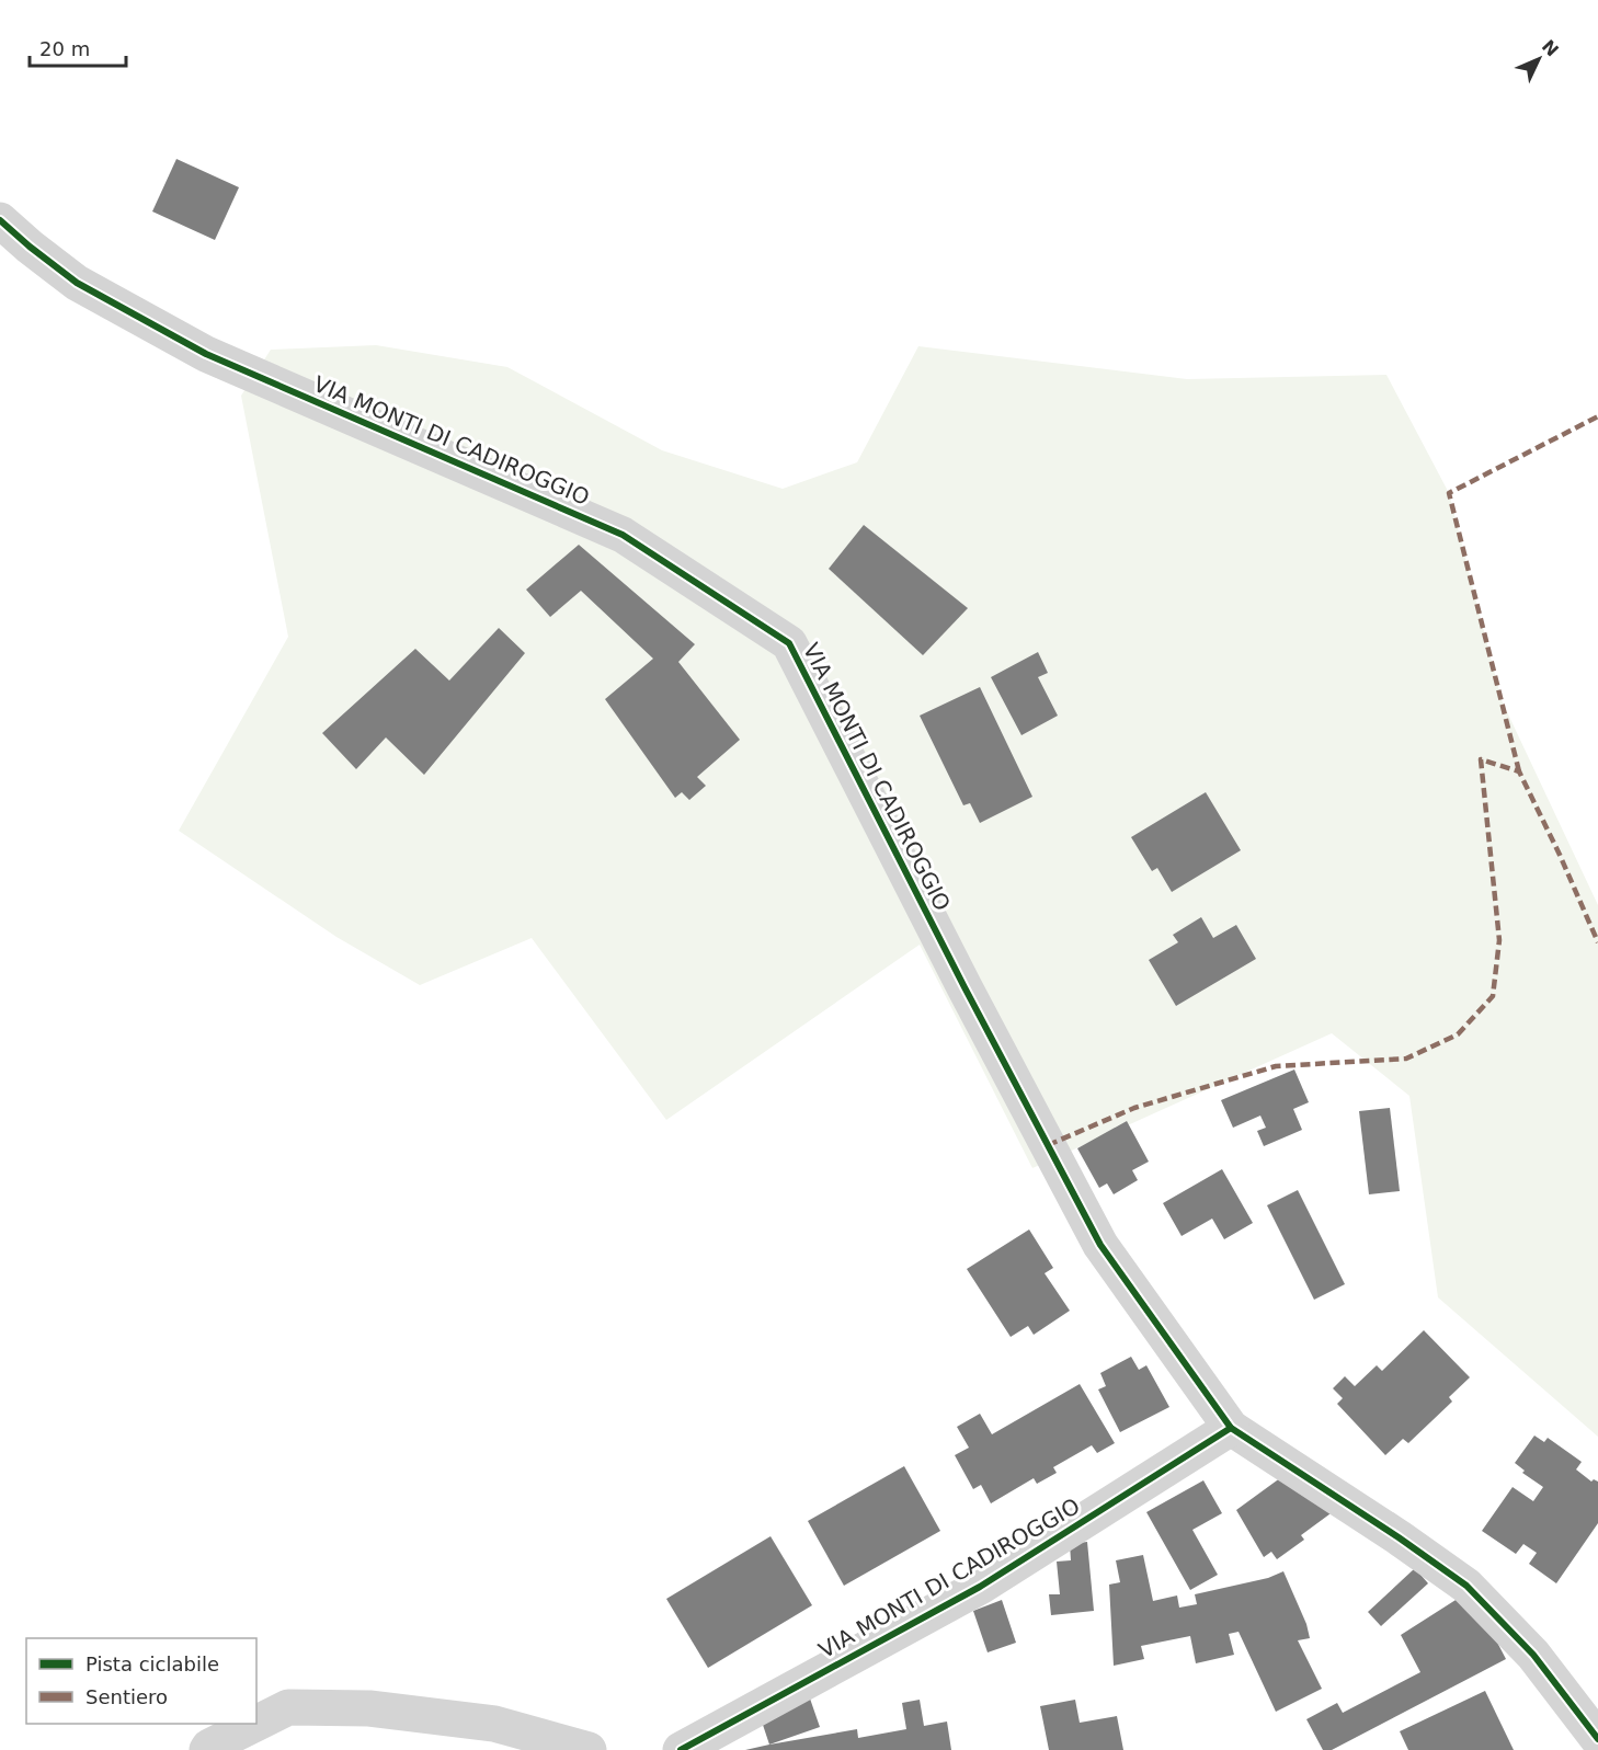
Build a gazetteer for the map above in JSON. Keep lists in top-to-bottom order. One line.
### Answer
{"streets":{"street":["VIA MONTI DI CADIROGGIO"]},"legend":["Pista ciclabile","Sentiero"],"scale_bar":"20 m","north":"top right"}
